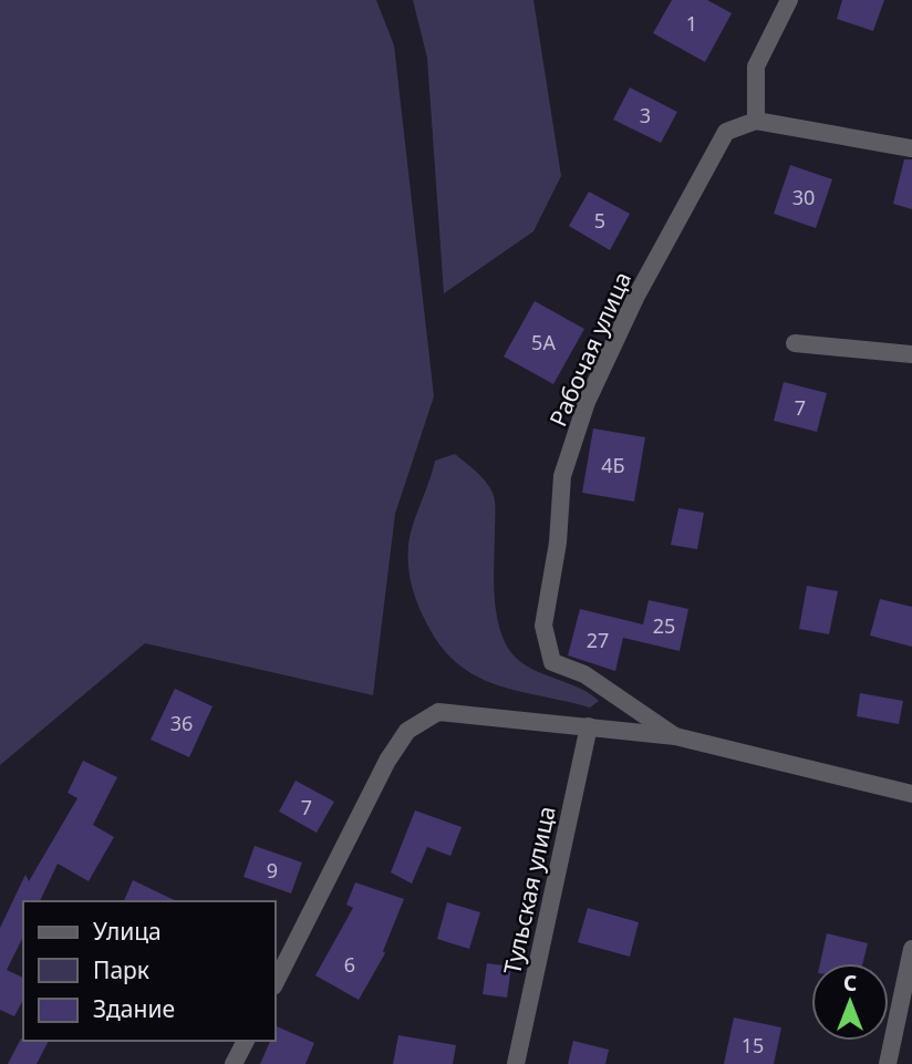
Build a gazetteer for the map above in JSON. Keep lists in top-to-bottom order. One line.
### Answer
{"streets":{"street":["Рабочая улица","Тульская улица"]},"house_numbers":["1","3","30","5","5А","7","4Б","25","27","36","7","9","6","15"],"legend":["Улица","Парк","Здание"],"north":"top"}
